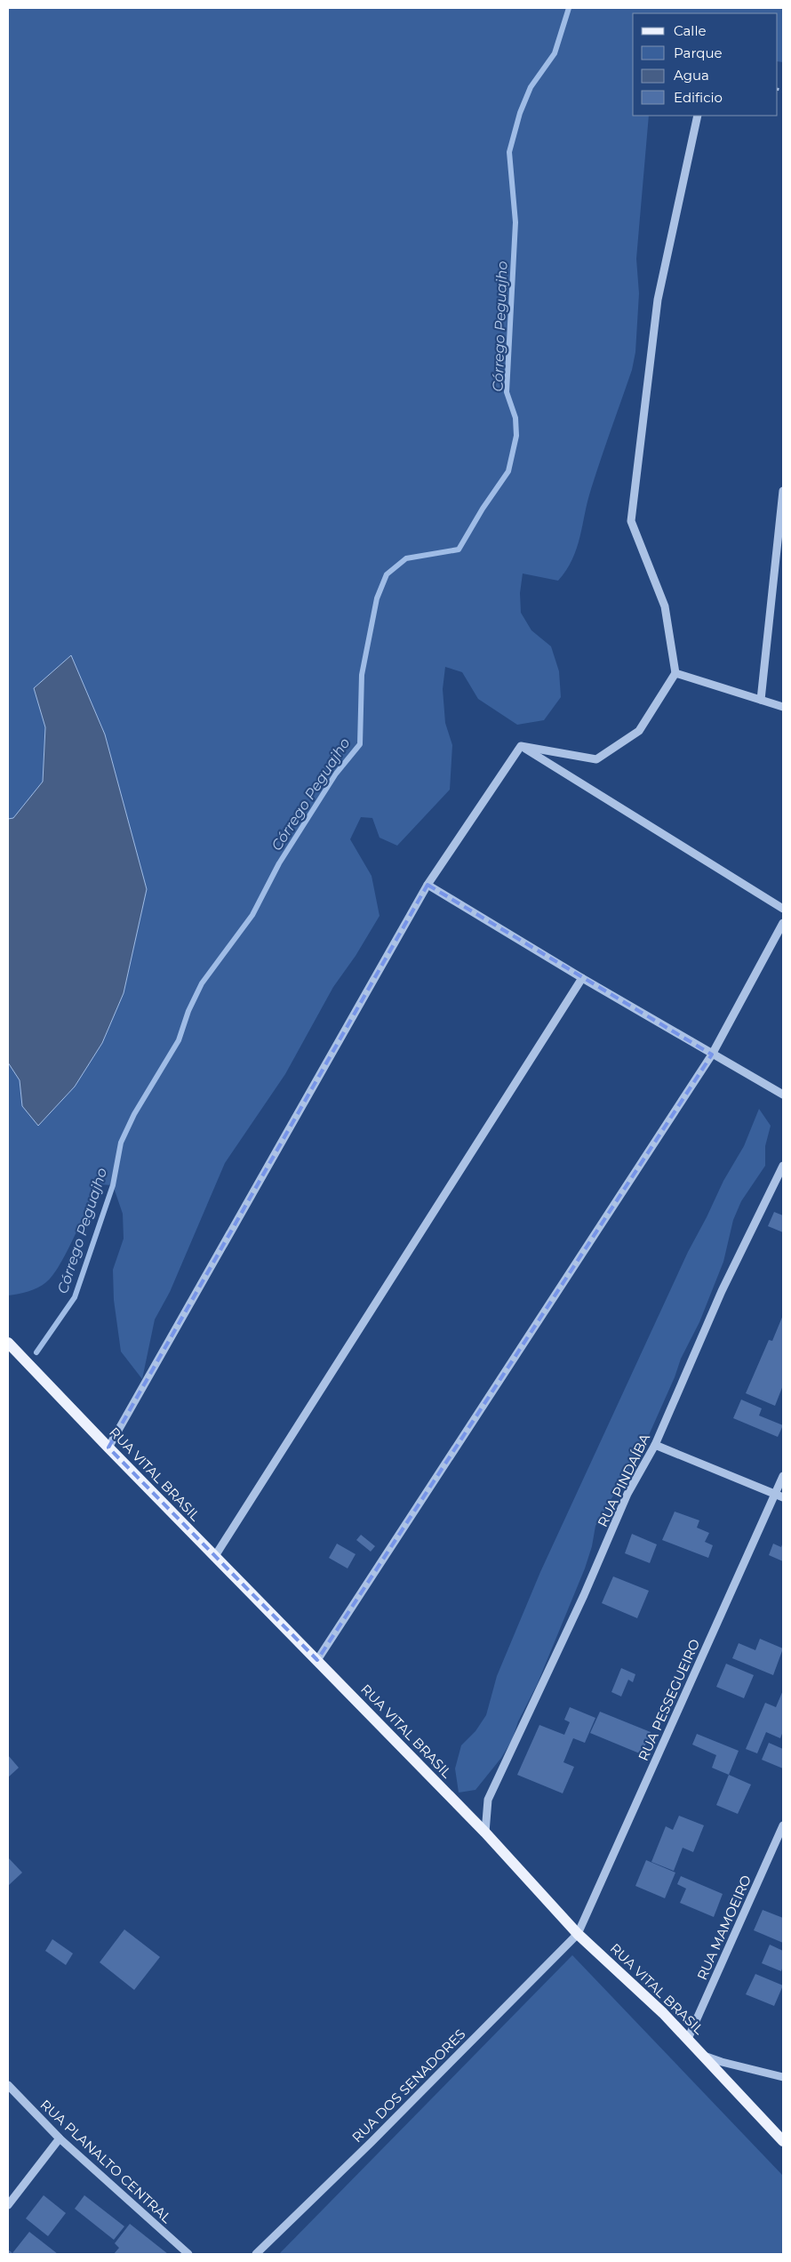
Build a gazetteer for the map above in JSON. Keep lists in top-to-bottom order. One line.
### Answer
{"streets":{"main road":["RUA VITAL BRASIL"],"street":["RUA PINDAÍBA","RUA PESSEGUEIRO","RUA MAMOEIRO","RUA DOS SENADORES","RUA PLANALTO CENTRAL"]},"crossings":[["RUA VITAL BRASIL","RUA PINDAÍBA"],["RUA VITAL BRASIL","RUA PESSEGUEIRO"],["RUA VITAL BRASIL","RUA MAMOEIRO"],["RUA VITAL BRASIL","RUA DOS SENADORES"],["RUA PESSEGUEIRO","RUA DOS SENADORES"]],"water":["Córrego Peguajho"],"legend":["Calle","Parque","Agua","Edificio"]}
